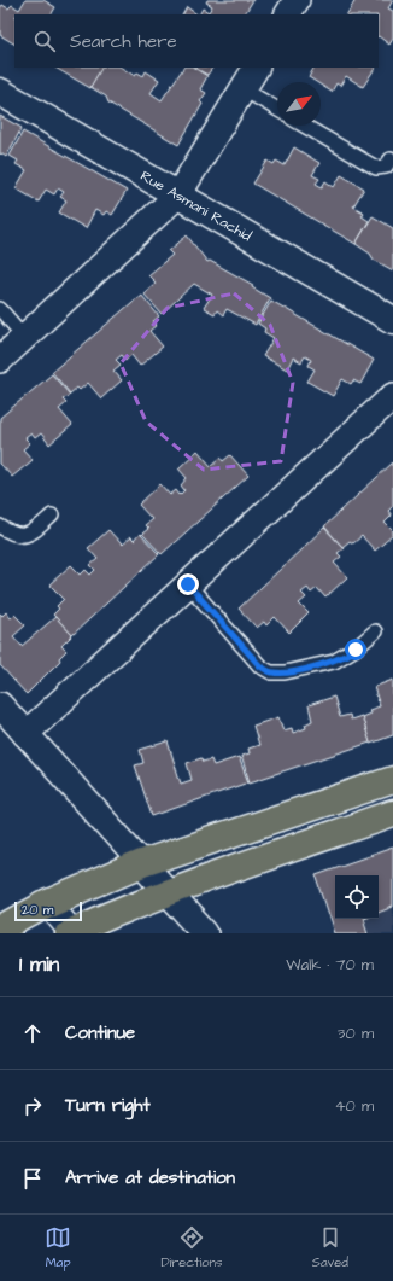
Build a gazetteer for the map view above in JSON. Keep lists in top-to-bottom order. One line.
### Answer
{"streets":{"street":["Rue Asmani Rachid"]},"scale_bar":"20 m","north":"top right","page":{"search":"Search here","scale":"20 m","heading":["1 min","Walk · 70 m"],"list":[["Continue","30 m"],["Turn right","40 m"],"Arrive at destination"],"nav":["Map","Directions","Saved"]}}
